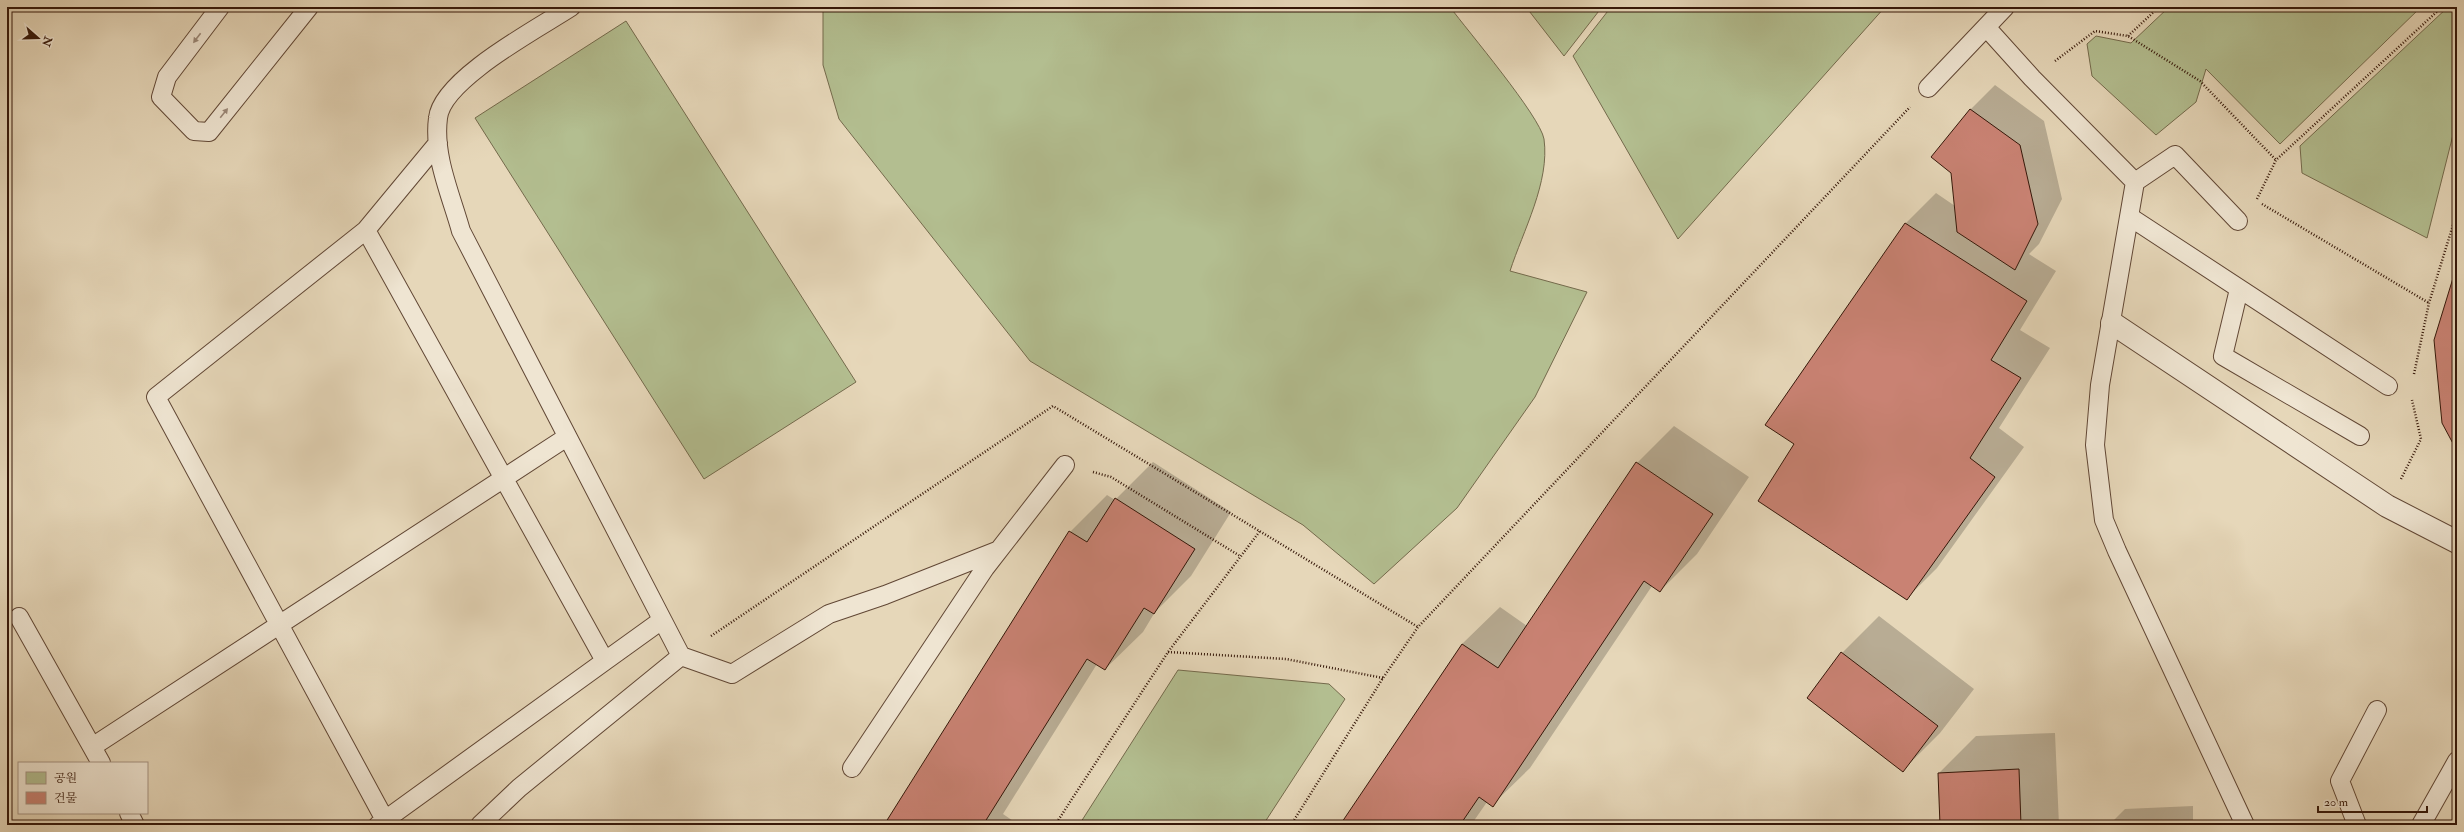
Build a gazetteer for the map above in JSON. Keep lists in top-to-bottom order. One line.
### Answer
{"legend":["공원","건물"],"scale_bar":"20 m","north":"right"}
